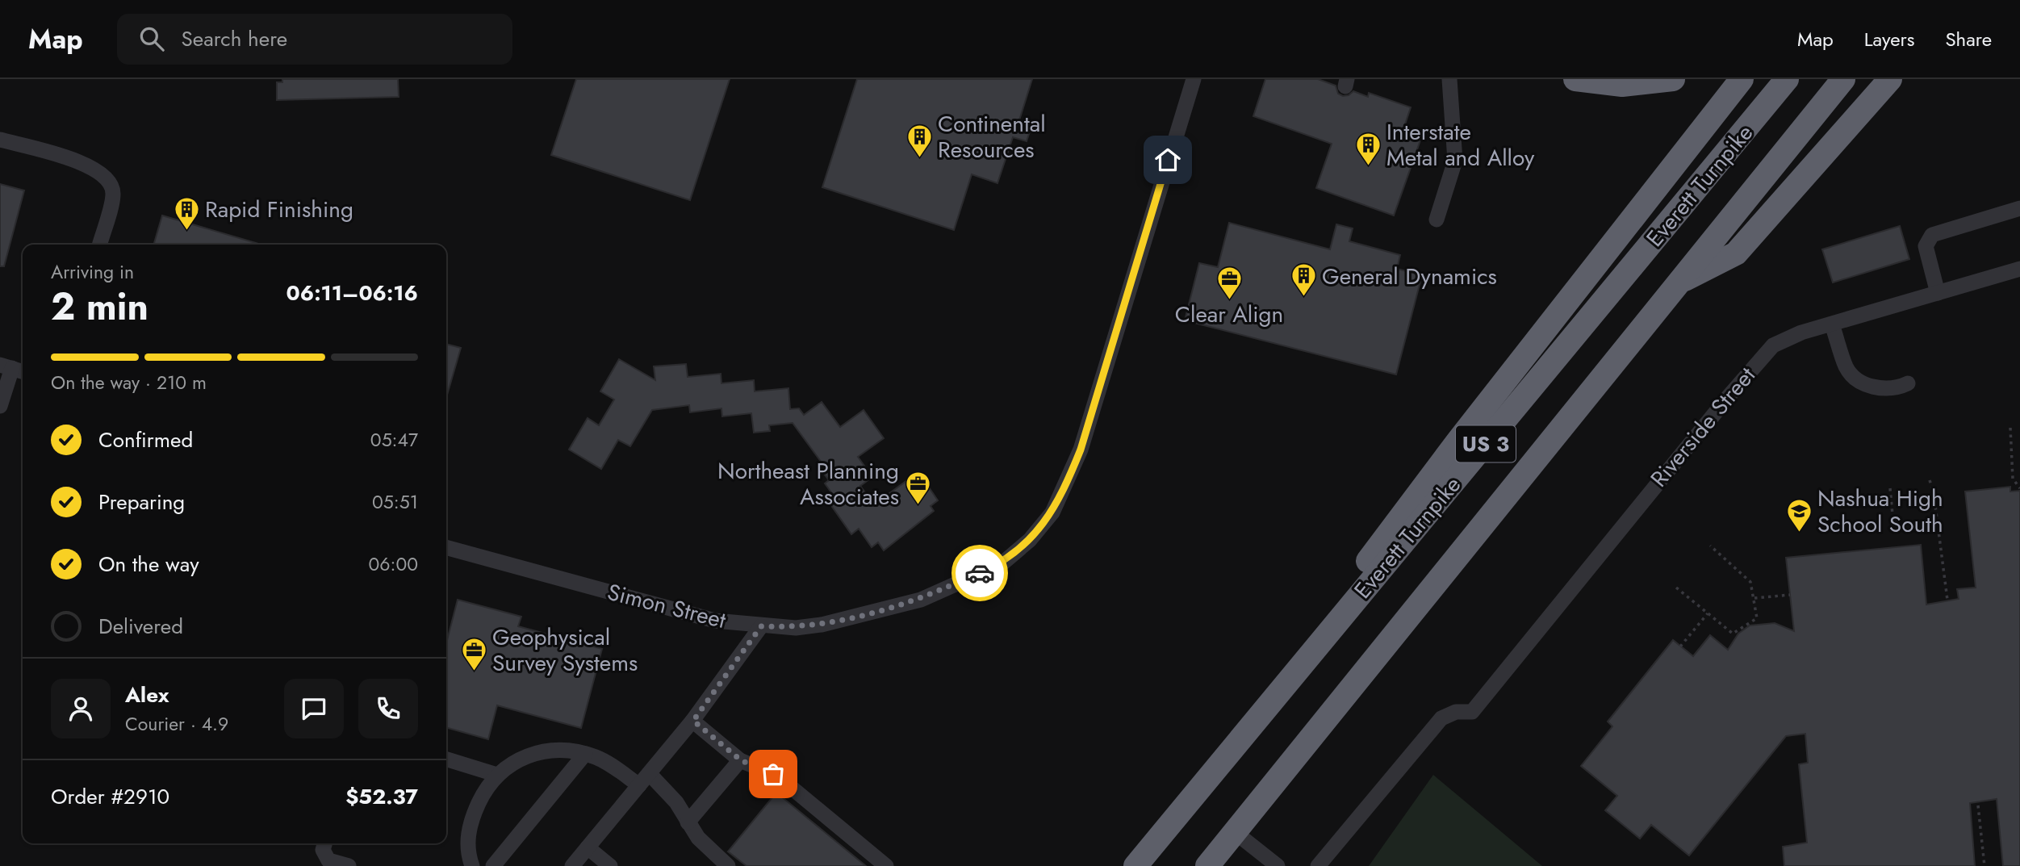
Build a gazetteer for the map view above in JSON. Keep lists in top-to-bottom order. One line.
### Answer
{"streets":{"highway":["Everett Turnpike","US 3"],"street":["Riverside Street","Simon Street"]},"places":{"building":["Continental Resources","Interstate Metal and Alloy","Rapid Finishing","General Dynamics"],"office":["Clear Align","Northeast Planning Associates","Geophysical Survey Systems"],"school or university":["Nashua High School South"]},"page":{"header":"Map","search":"Search here","nav":["Map","Layers","Share"],"heading":["2 min","Arriving in","06:11–06:16"],"panel":["Alex","Courier · 4.9","Order #2910","$52.37"],"bar":"On the way · 210 m","list":[["Confirmed","05:47"],["Preparing","05:51"],["On the way","06:00"],"Delivered"]}}
